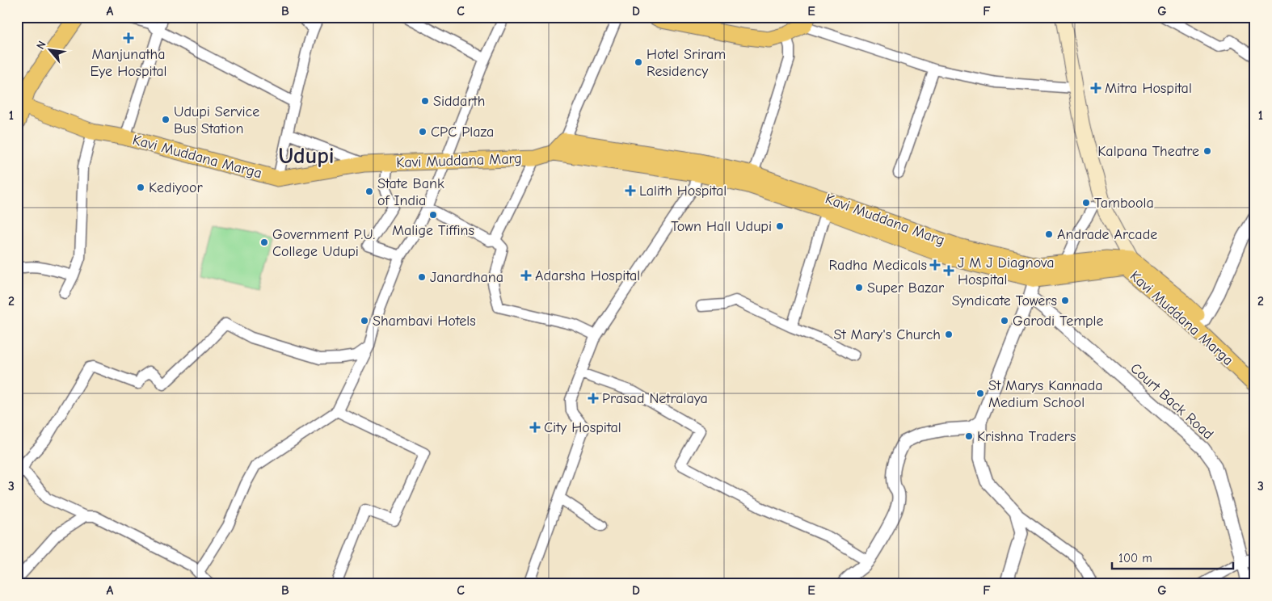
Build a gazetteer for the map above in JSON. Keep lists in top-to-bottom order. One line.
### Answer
{"streets":{"main road":["Kavi Muddana Marga","Kavi Muddana Marg"],"street":["Court Back Road"]},"crossings":[["Kavi Muddana Marga","Kavi Muddana Marg"]],"districts":["Udupi"],"places":{"health":["Manjunatha Eye Hospital","Mitra Hospital","Lalith Hospital","Radha Medicals","J M J Diagnova Hospital","Adarsha Hospital","Prasad Netralaya","City Hospital"],"other":["Hotel Sriram Residency","Siddarth","Udupi Service Bus Station","CPC Plaza","Kalpana Theatre","Kediyoor","State Bank of India","Tamboola","Malige Tiffins","Town Hall Udupi","Andrade Arcade","Government P.U. College Udupi","Janardhana","Super Bazar","Syndicate Towers","Shambavi Hotels","Garodi Temple","St Mary's Church","St Marys Kannada Medium School","Krishna Traders"]},"scale_bar":"100 m","north":"top left","grid":{"columns":["A","B","C","D","E","F","G"],"rows":["1","2","3"]}}
